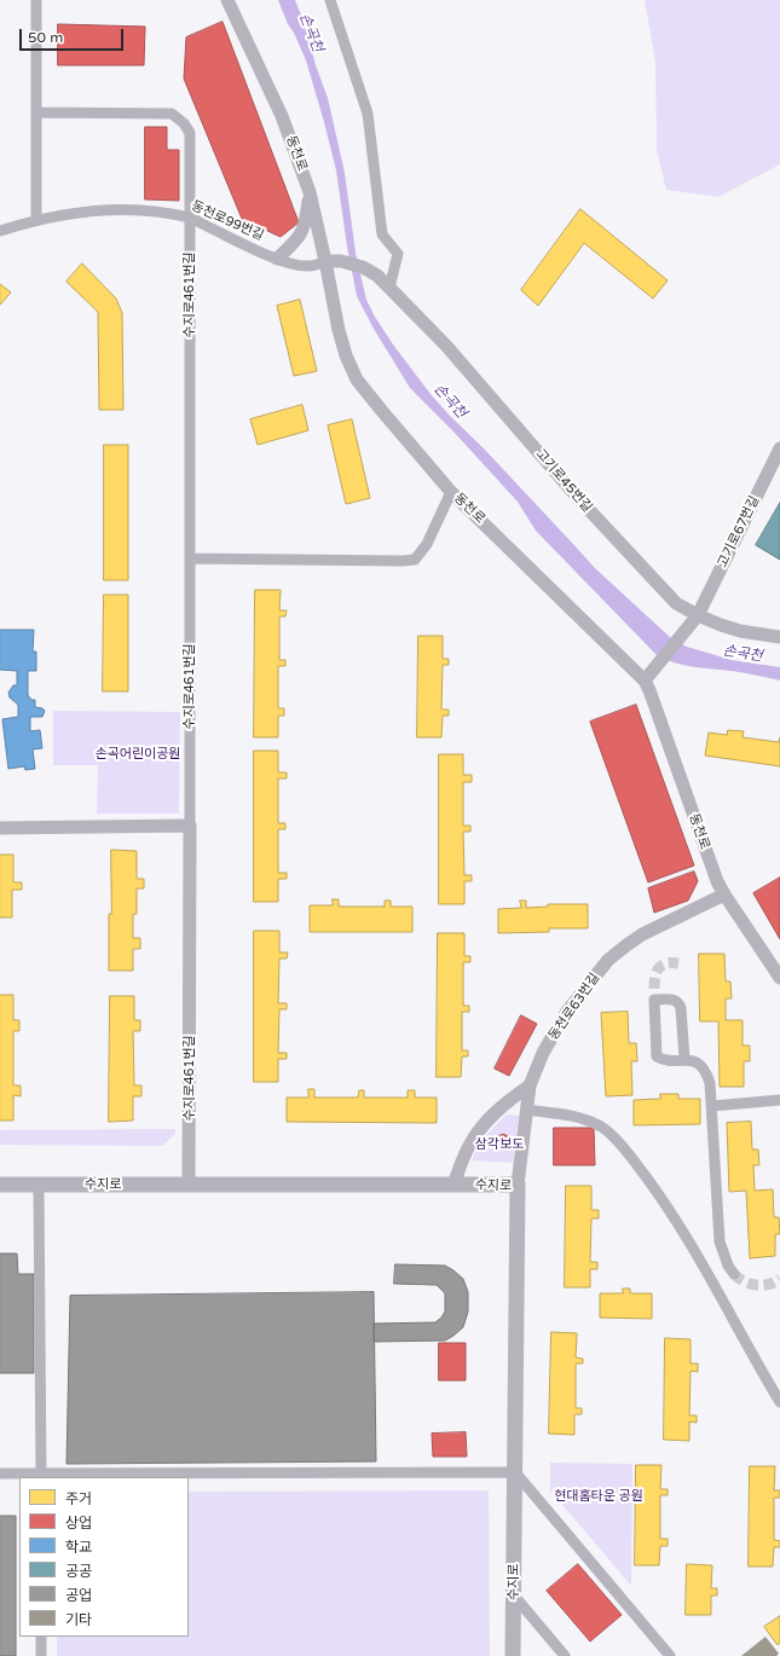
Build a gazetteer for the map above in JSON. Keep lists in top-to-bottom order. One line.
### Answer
{"streets":{"main road":["수지로"],"street":["동천로","동천로99번길","수지로461번길","고기로45번길","고기로67번길","동천로63번길"]},"crossings":[["동천로","동천로99번길"],["동천로","고기로45번길"],["동천로","고기로67번길"],["동천로","동천로63번길"],["동천로99번길","수지로461번길"],["동천로99번길","고기로45번길"],["수지로461번길","수지로"],["고기로45번길","고기로67번길"],["동천로63번길","수지로"]],"water":["손곡천"],"parks":["손곡어린이공원","삼각보도","현대홈타운 공원"],"legend":["주거","상업","학교","공공","공업","기타"],"scale_bar":"50 m"}
